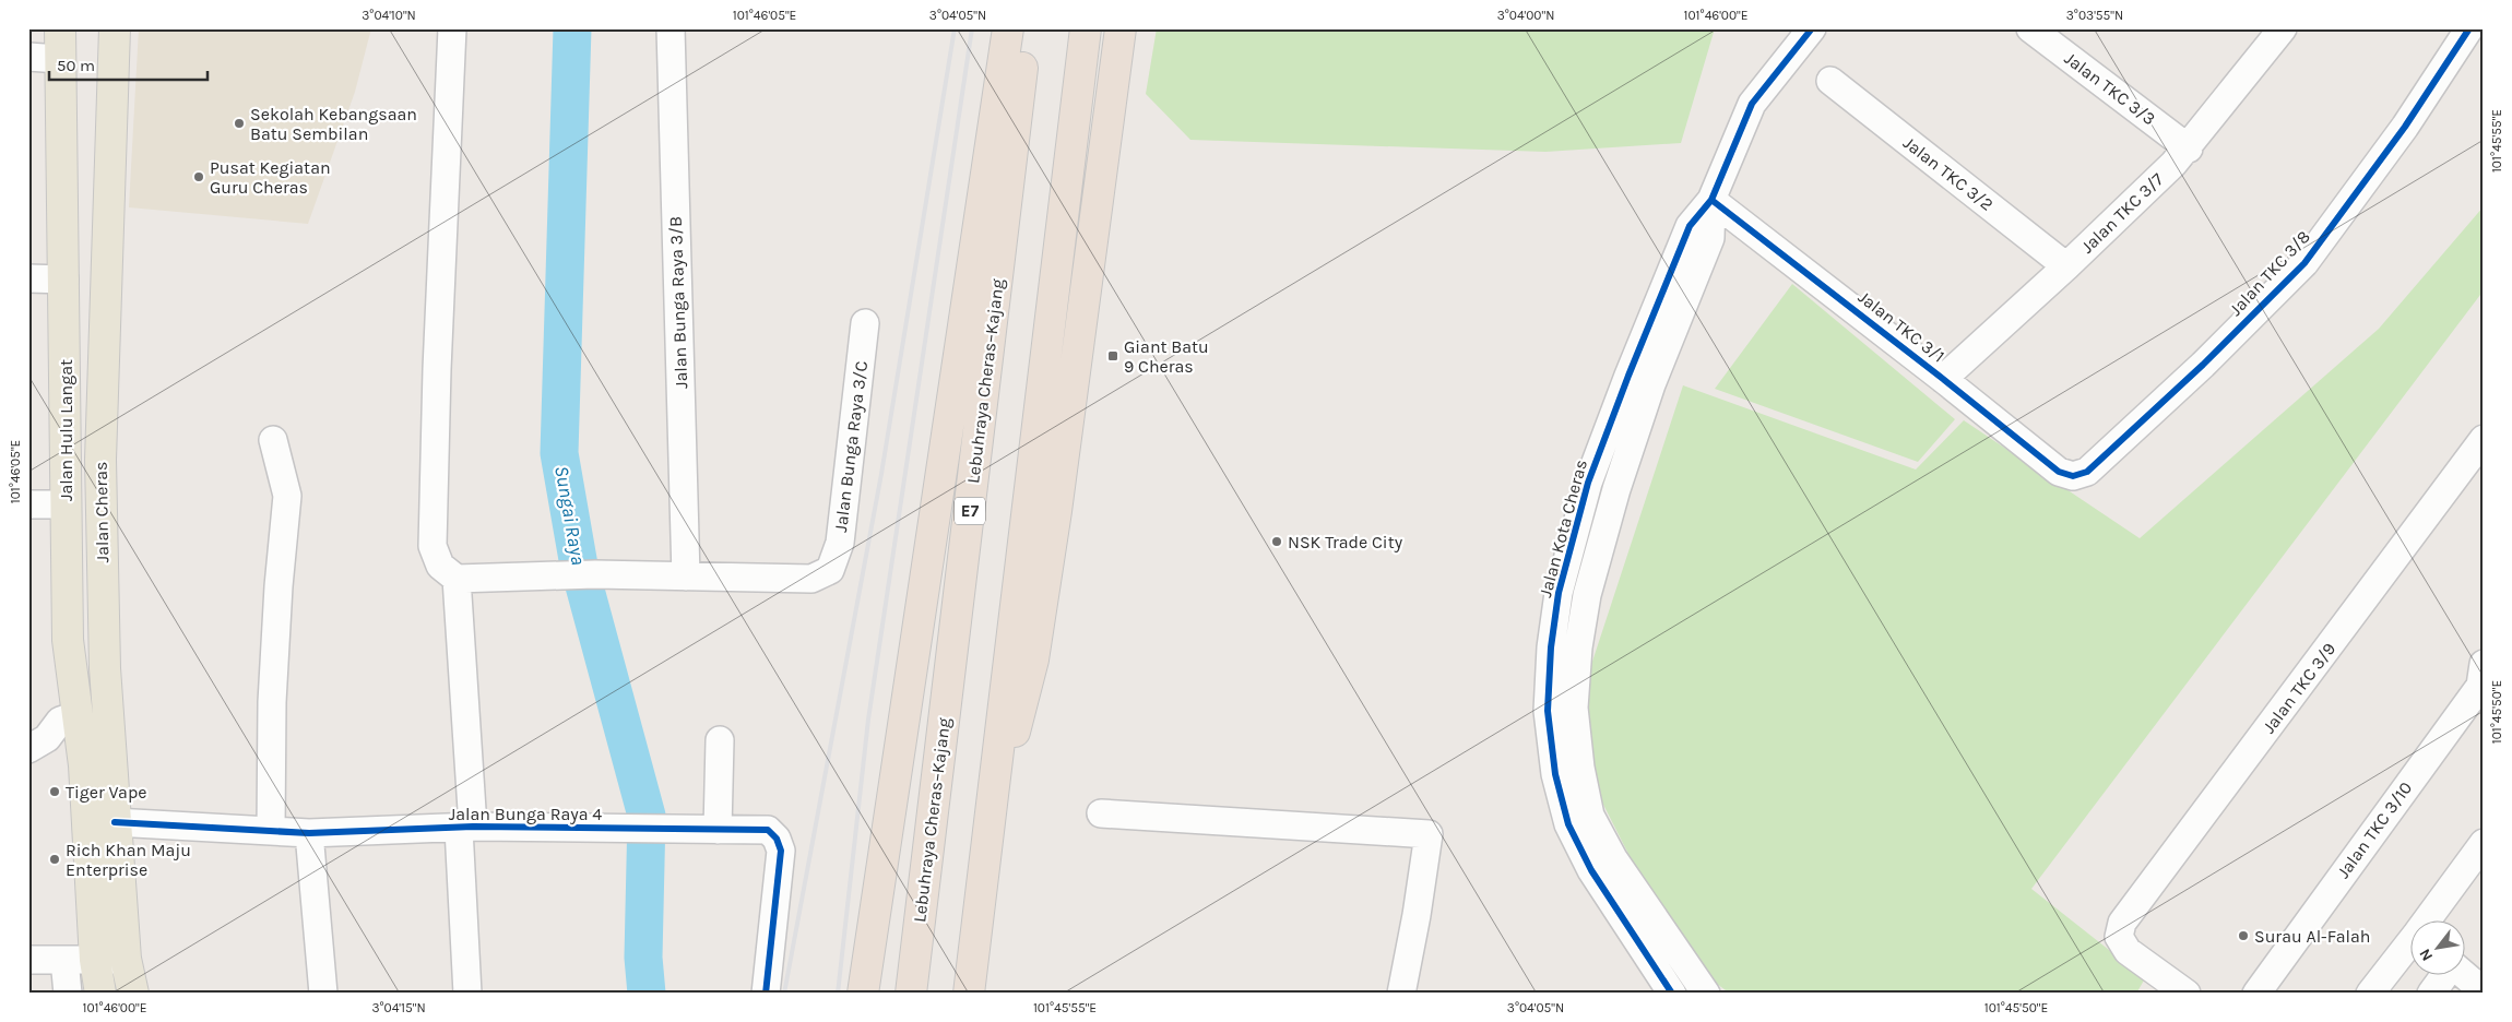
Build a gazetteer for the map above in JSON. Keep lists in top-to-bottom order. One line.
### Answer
{"streets":{"highway":["Lebuhraya Cheras–Kajang","E7"],"main road":["Jalan Hulu Langat","Jalan Cheras"],"street":["Jalan TKC 3/3","Jalan TKC 3/2","Jalan TKC 3/7","Jalan TKC 3/8","Jalan Bunga Raya 3/B","Jalan TKC 3/1","Jalan Bunga Raya 3/C","Jalan Kota Cheras","Jalan TKC 3/9","Jalan Bunga Raya 4","Jalan TKC 3/10"]},"crossings":[["Jalan TKC 3/3","Jalan TKC 3/7"],["Jalan TKC 3/2","Jalan TKC 3/7"],["Jalan TKC 3/7","Jalan TKC 3/1"],["Jalan TKC 3/8","Jalan TKC 3/1"],["Jalan Bunga Raya 3/B","Jalan Bunga Raya 3/C"],["Jalan TKC 3/1","Jalan Kota Cheras"],["Jalan Hulu Langat","Jalan Cheras"],["Jalan Hulu Langat","Jalan Bunga Raya 4"],["Jalan Cheras","Jalan Bunga Raya 4"]],"water":["Sungai Raya"],"places":{"other":["Sekolah Kebangsaan Batu Sembilan","Pusat Kegiatan Guru Cheras","NSK Trade City","Tiger Vape","Rich Khan Maju Enterprise","Surau Al-Falah"],"transit":["Giant Batu 9 Cheras"]},"scale_bar":"50 m","north":"bottom left","coordinates":["3°04'10\"N","101°46'05\"E","3°04'05\"N","3°04'00\"N","101°46'00\"E","3°03'55\"N","101°45'55\"E","101°45'50\"E","3°04'15\"N"]}
